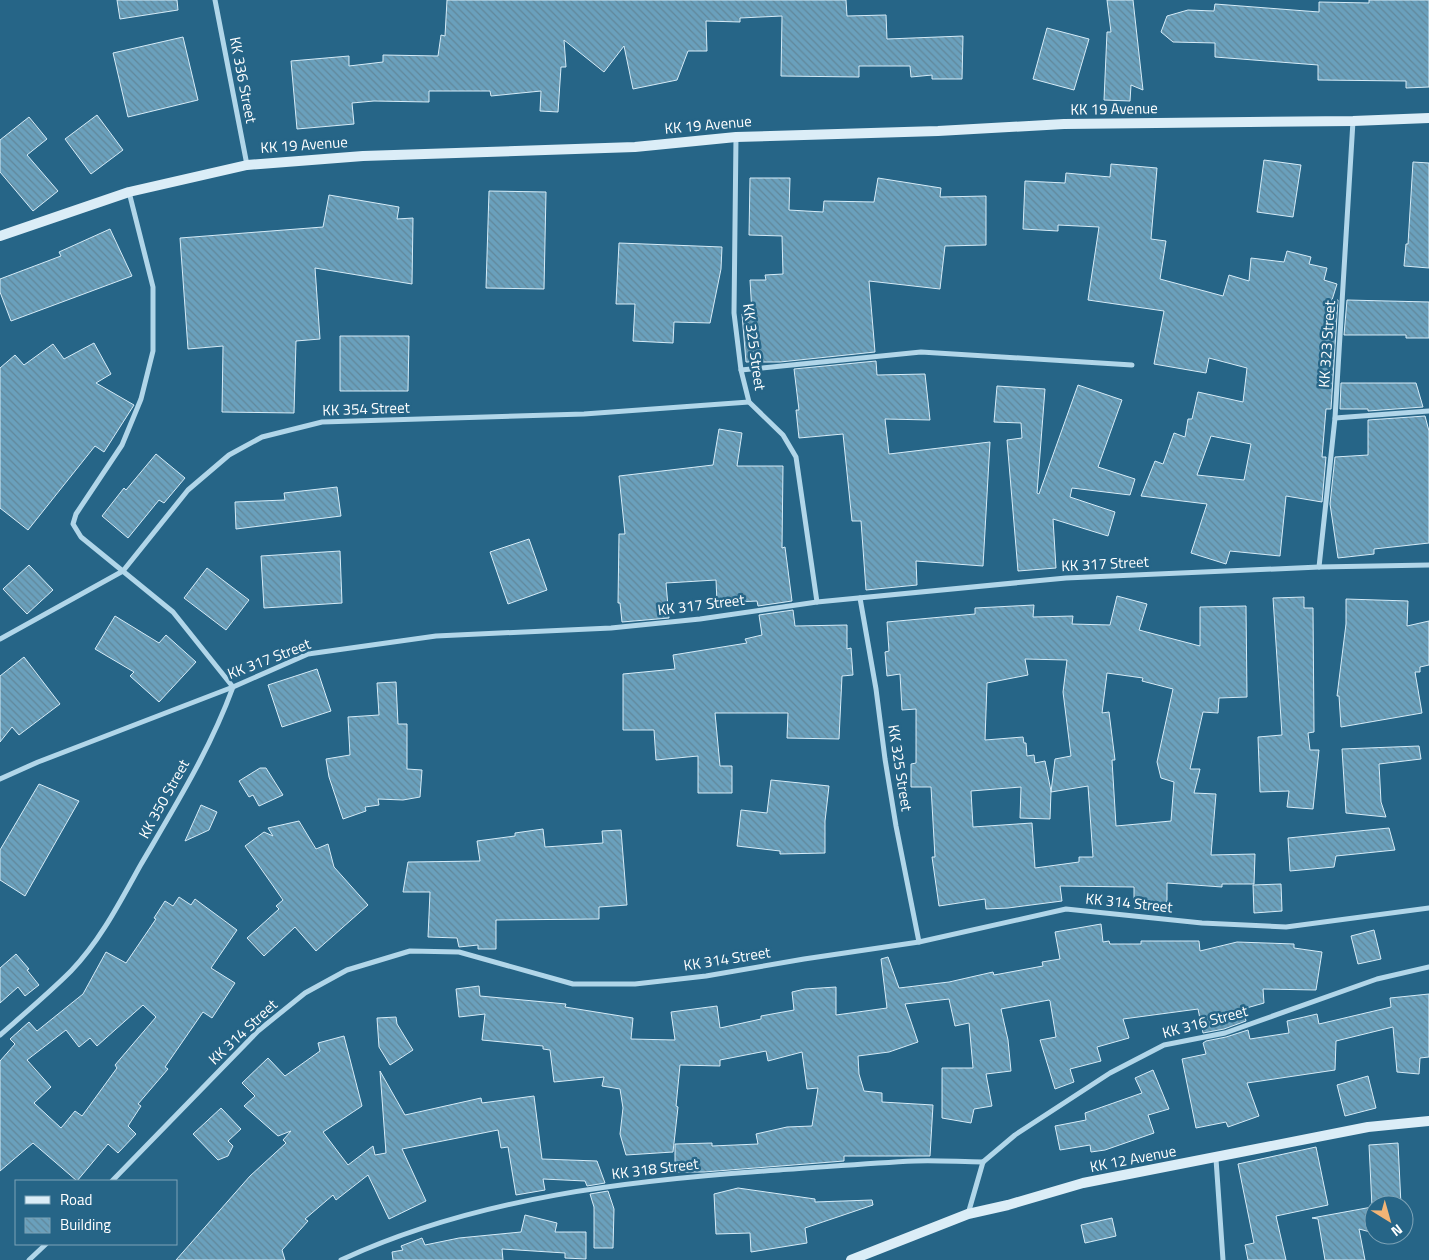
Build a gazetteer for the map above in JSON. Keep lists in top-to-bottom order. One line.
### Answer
{"streets":{"street":["KK 336 Street","KK 19 Avenue","KK 323 Street","KK 325 Street","KK 354 Street","KK 317 Street","KK 350 Street","KK 314 Street","KK 316 Street","KK 12 Avenue","KK 318 Street"]},"crossings":[["KK 336 Street","KK 19 Avenue"],["KK 19 Avenue","KK 323 Street"],["KK 19 Avenue","KK 325 Street"],["KK 323 Street","KK 317 Street"],["KK 325 Street","KK 354 Street"],["KK 325 Street","KK 317 Street"],["KK 325 Street","KK 314 Street"],["KK 317 Street","KK 350 Street"],["KK 316 Street","KK 318 Street"]],"legend":["Road","Building"],"north":"bottom right"}
